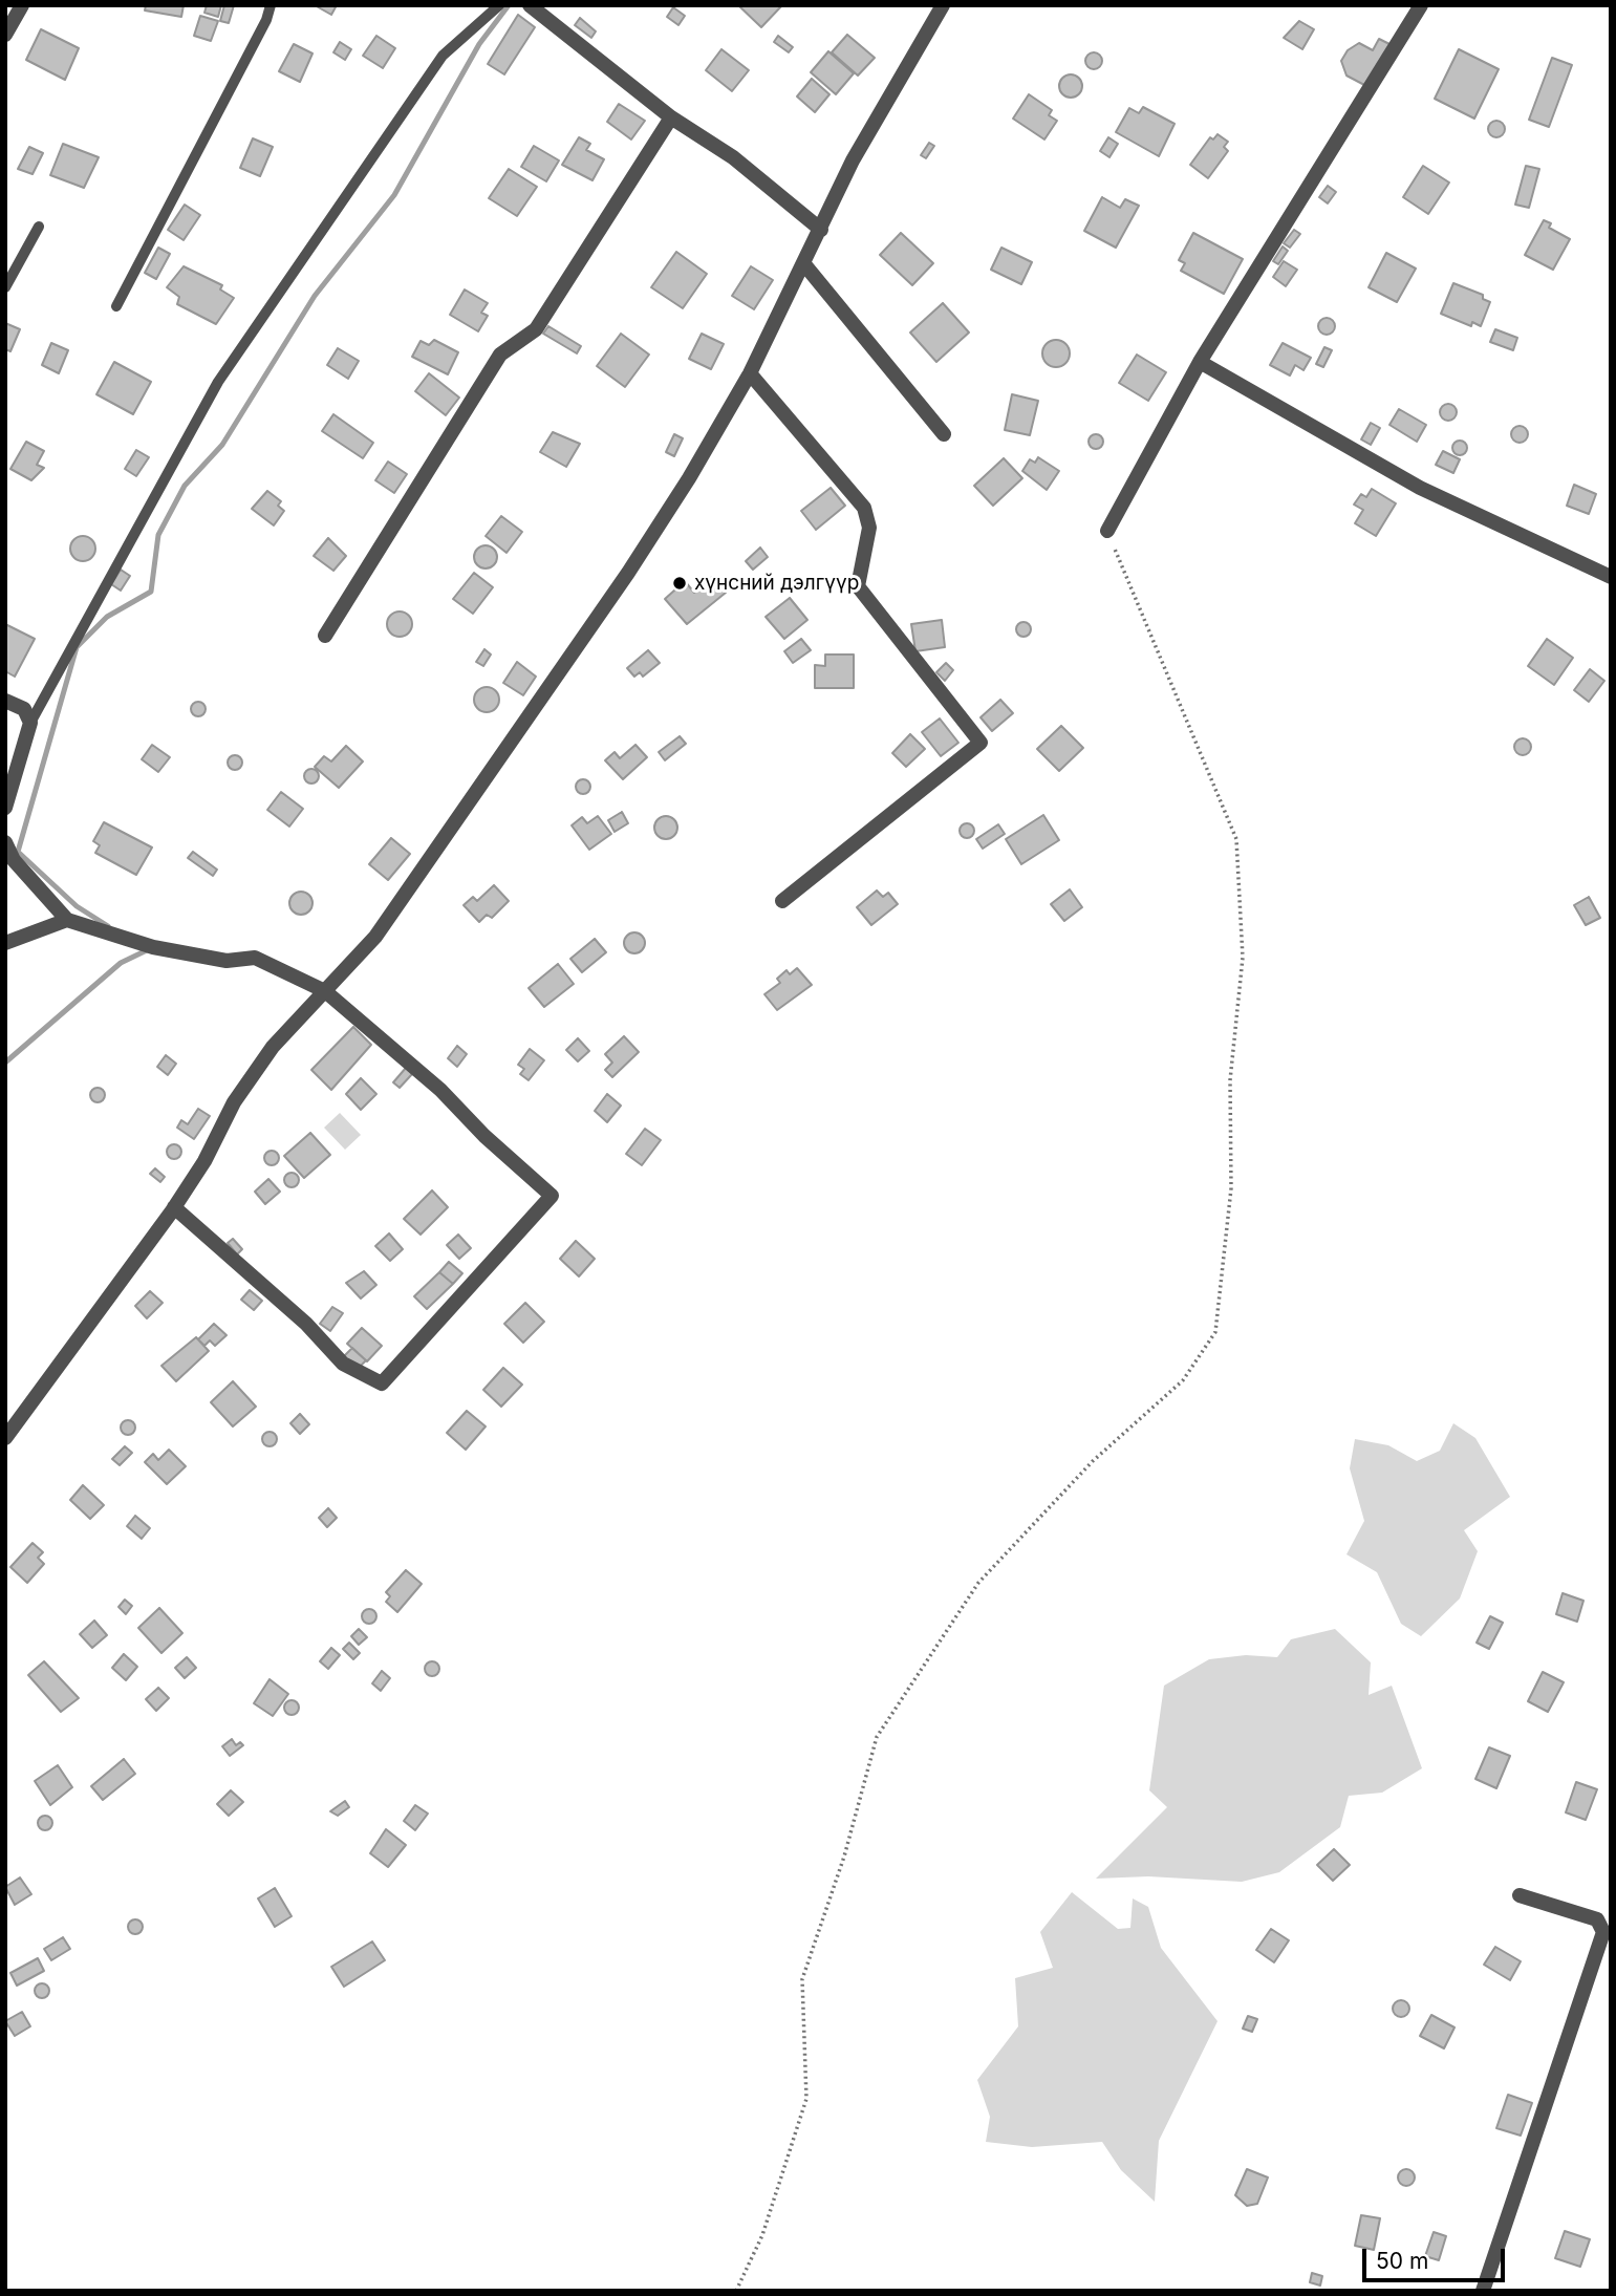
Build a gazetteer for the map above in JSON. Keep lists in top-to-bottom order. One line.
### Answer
{"places":["хүнсний дэлгүүр"],"scale_bar":"50 m"}
